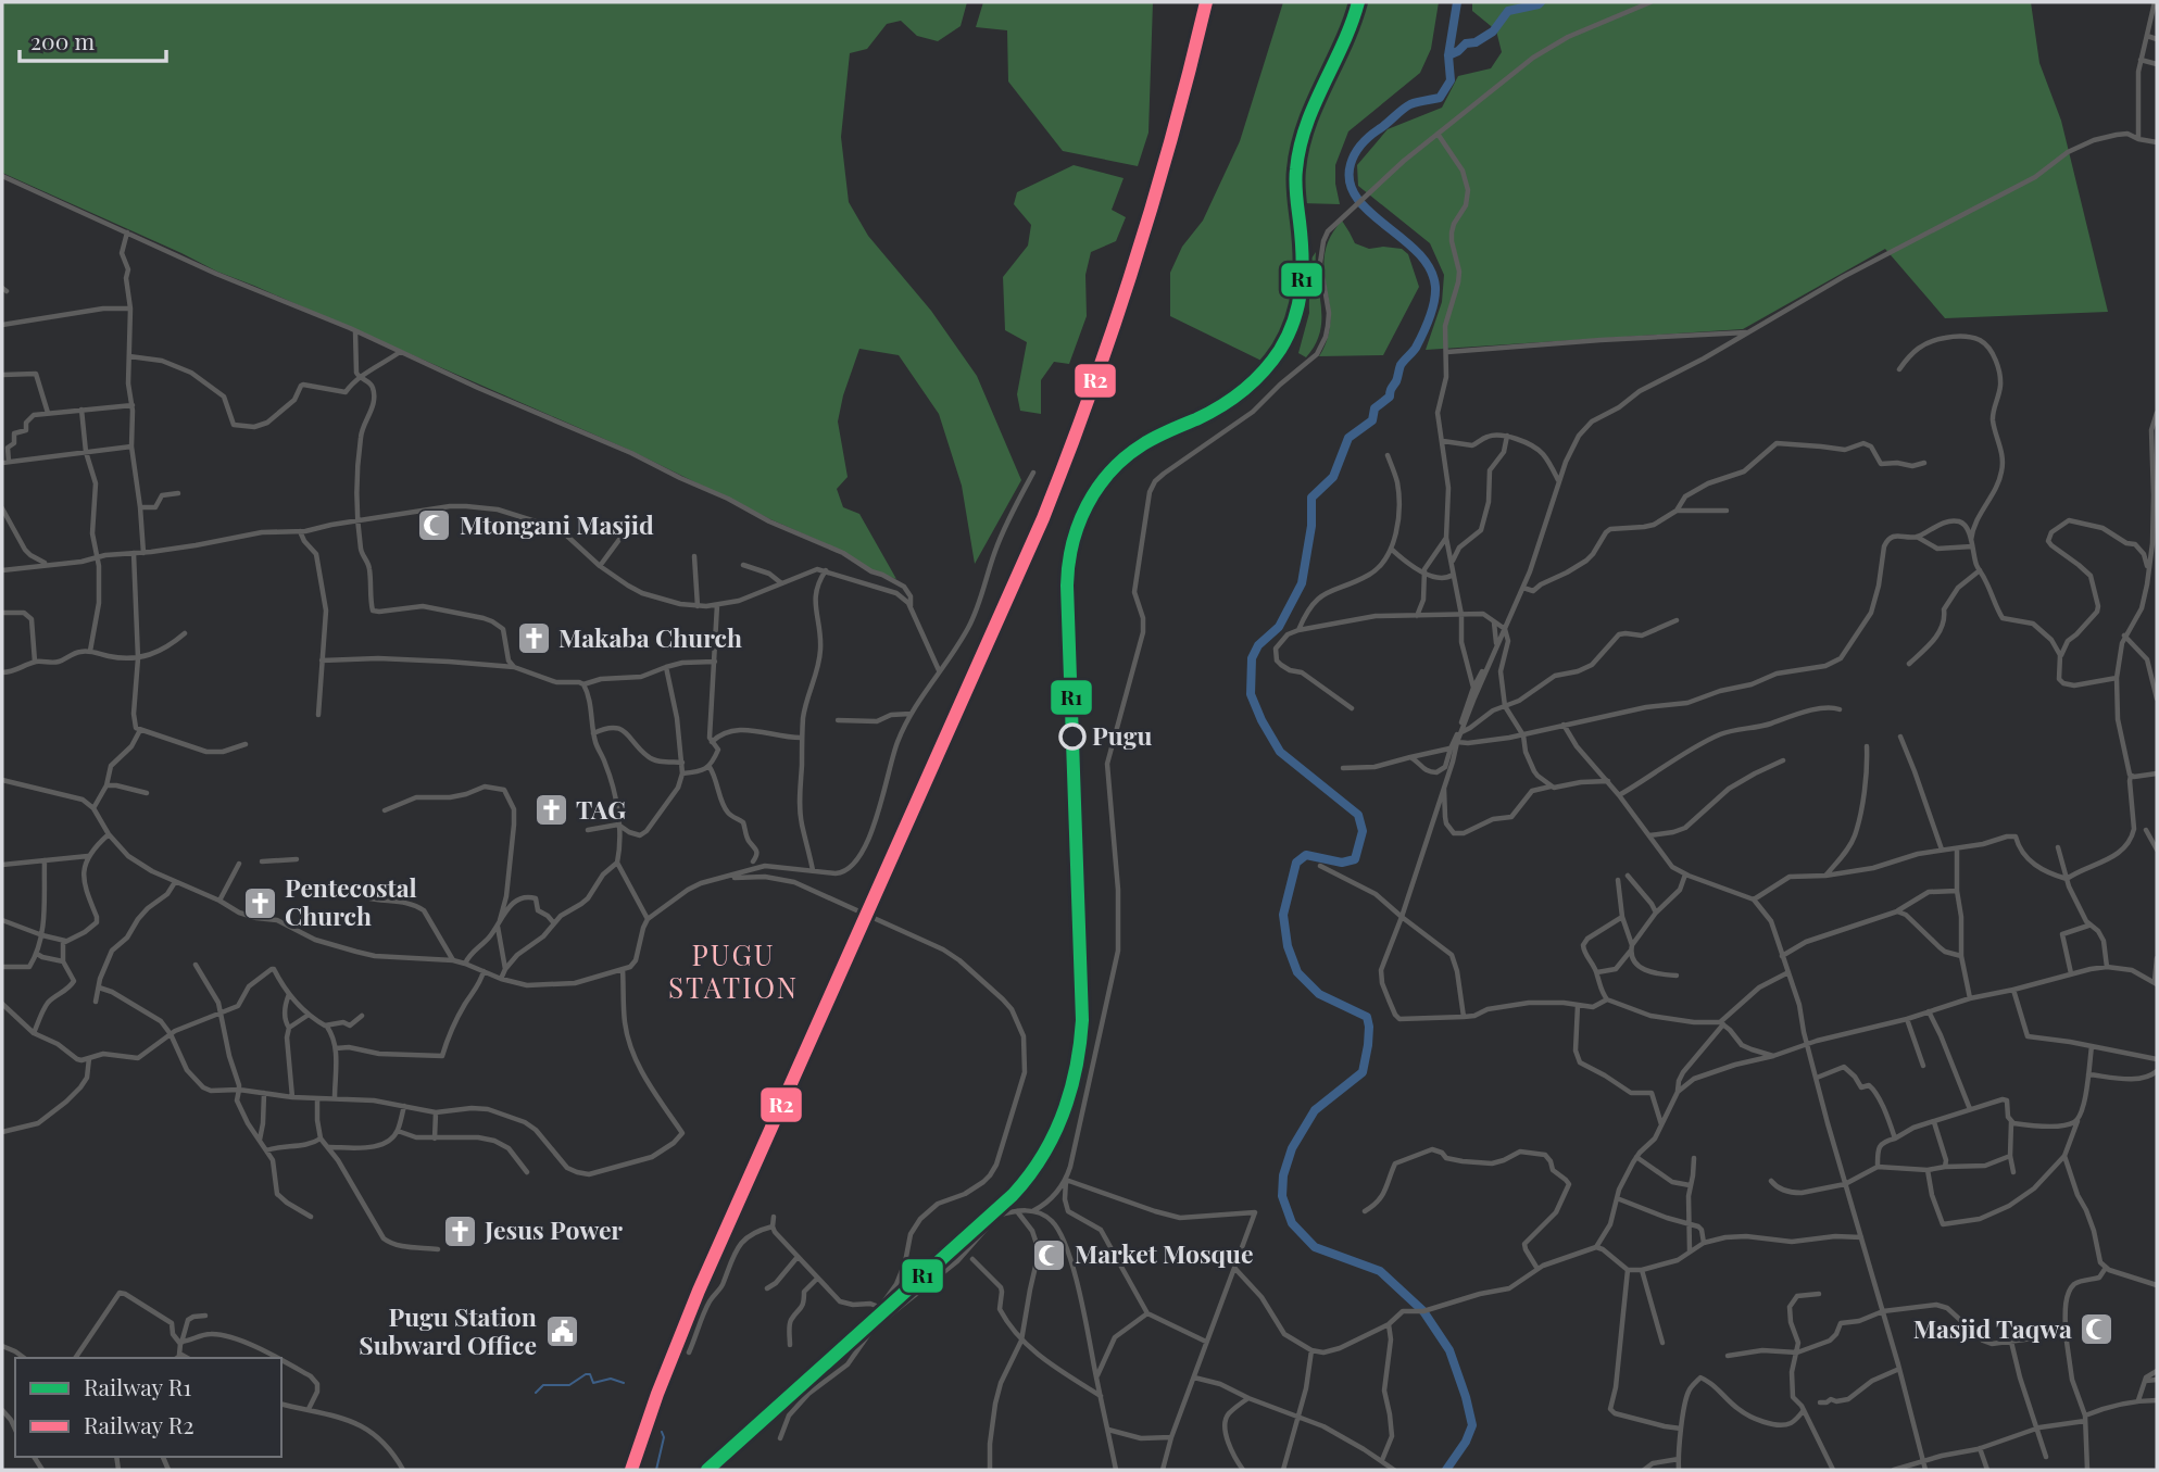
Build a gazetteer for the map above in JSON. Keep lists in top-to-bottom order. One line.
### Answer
{"districts":["PUGU STATION"],"places":{"mosque":["Mtongani Masjid","Market Mosque","Masjid Taqwa"],"church":["Makaba Church","TAG","Pentecostal Church","Jesus Power"],"other":["Pugu"],"public building":["Pugu Station Subward Office"]},"lines":["rail line R1","rail line R2"],"legend":["Railway R1","Railway R2"],"scale_bar":"200 m"}
